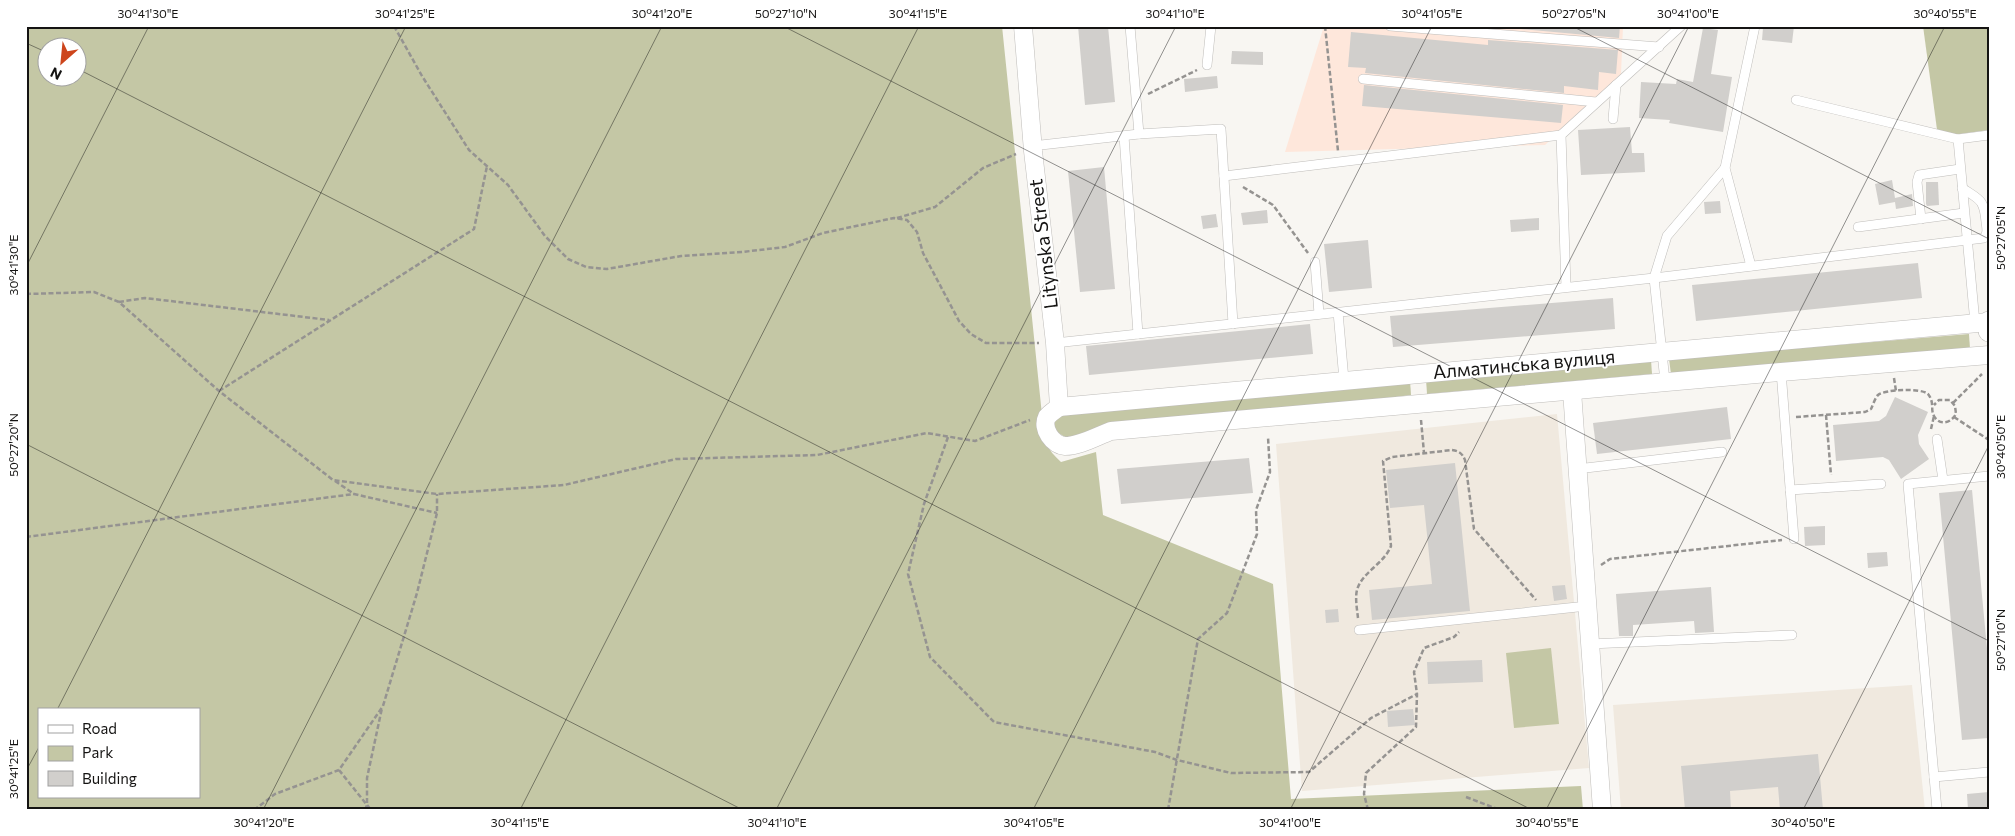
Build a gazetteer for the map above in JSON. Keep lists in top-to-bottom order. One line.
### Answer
{"streets":{"street":["Litynska Street","Алматинська вулиця"]},"crossings":[["Litynska Street","Алматинська вулиця"]],"legend":["Road","Park","Building"],"north":"bottom left","coordinates":["30°41'30\"E","30°41'25\"E","30°41'20\"E","50°27'10\"N","30°41'15\"E","30°41'10\"E","30°41'05\"E","50°27'05\"N","30°41'00\"E","30°40'55\"E","50°27'20\"N","30°40'50\"E"]}
